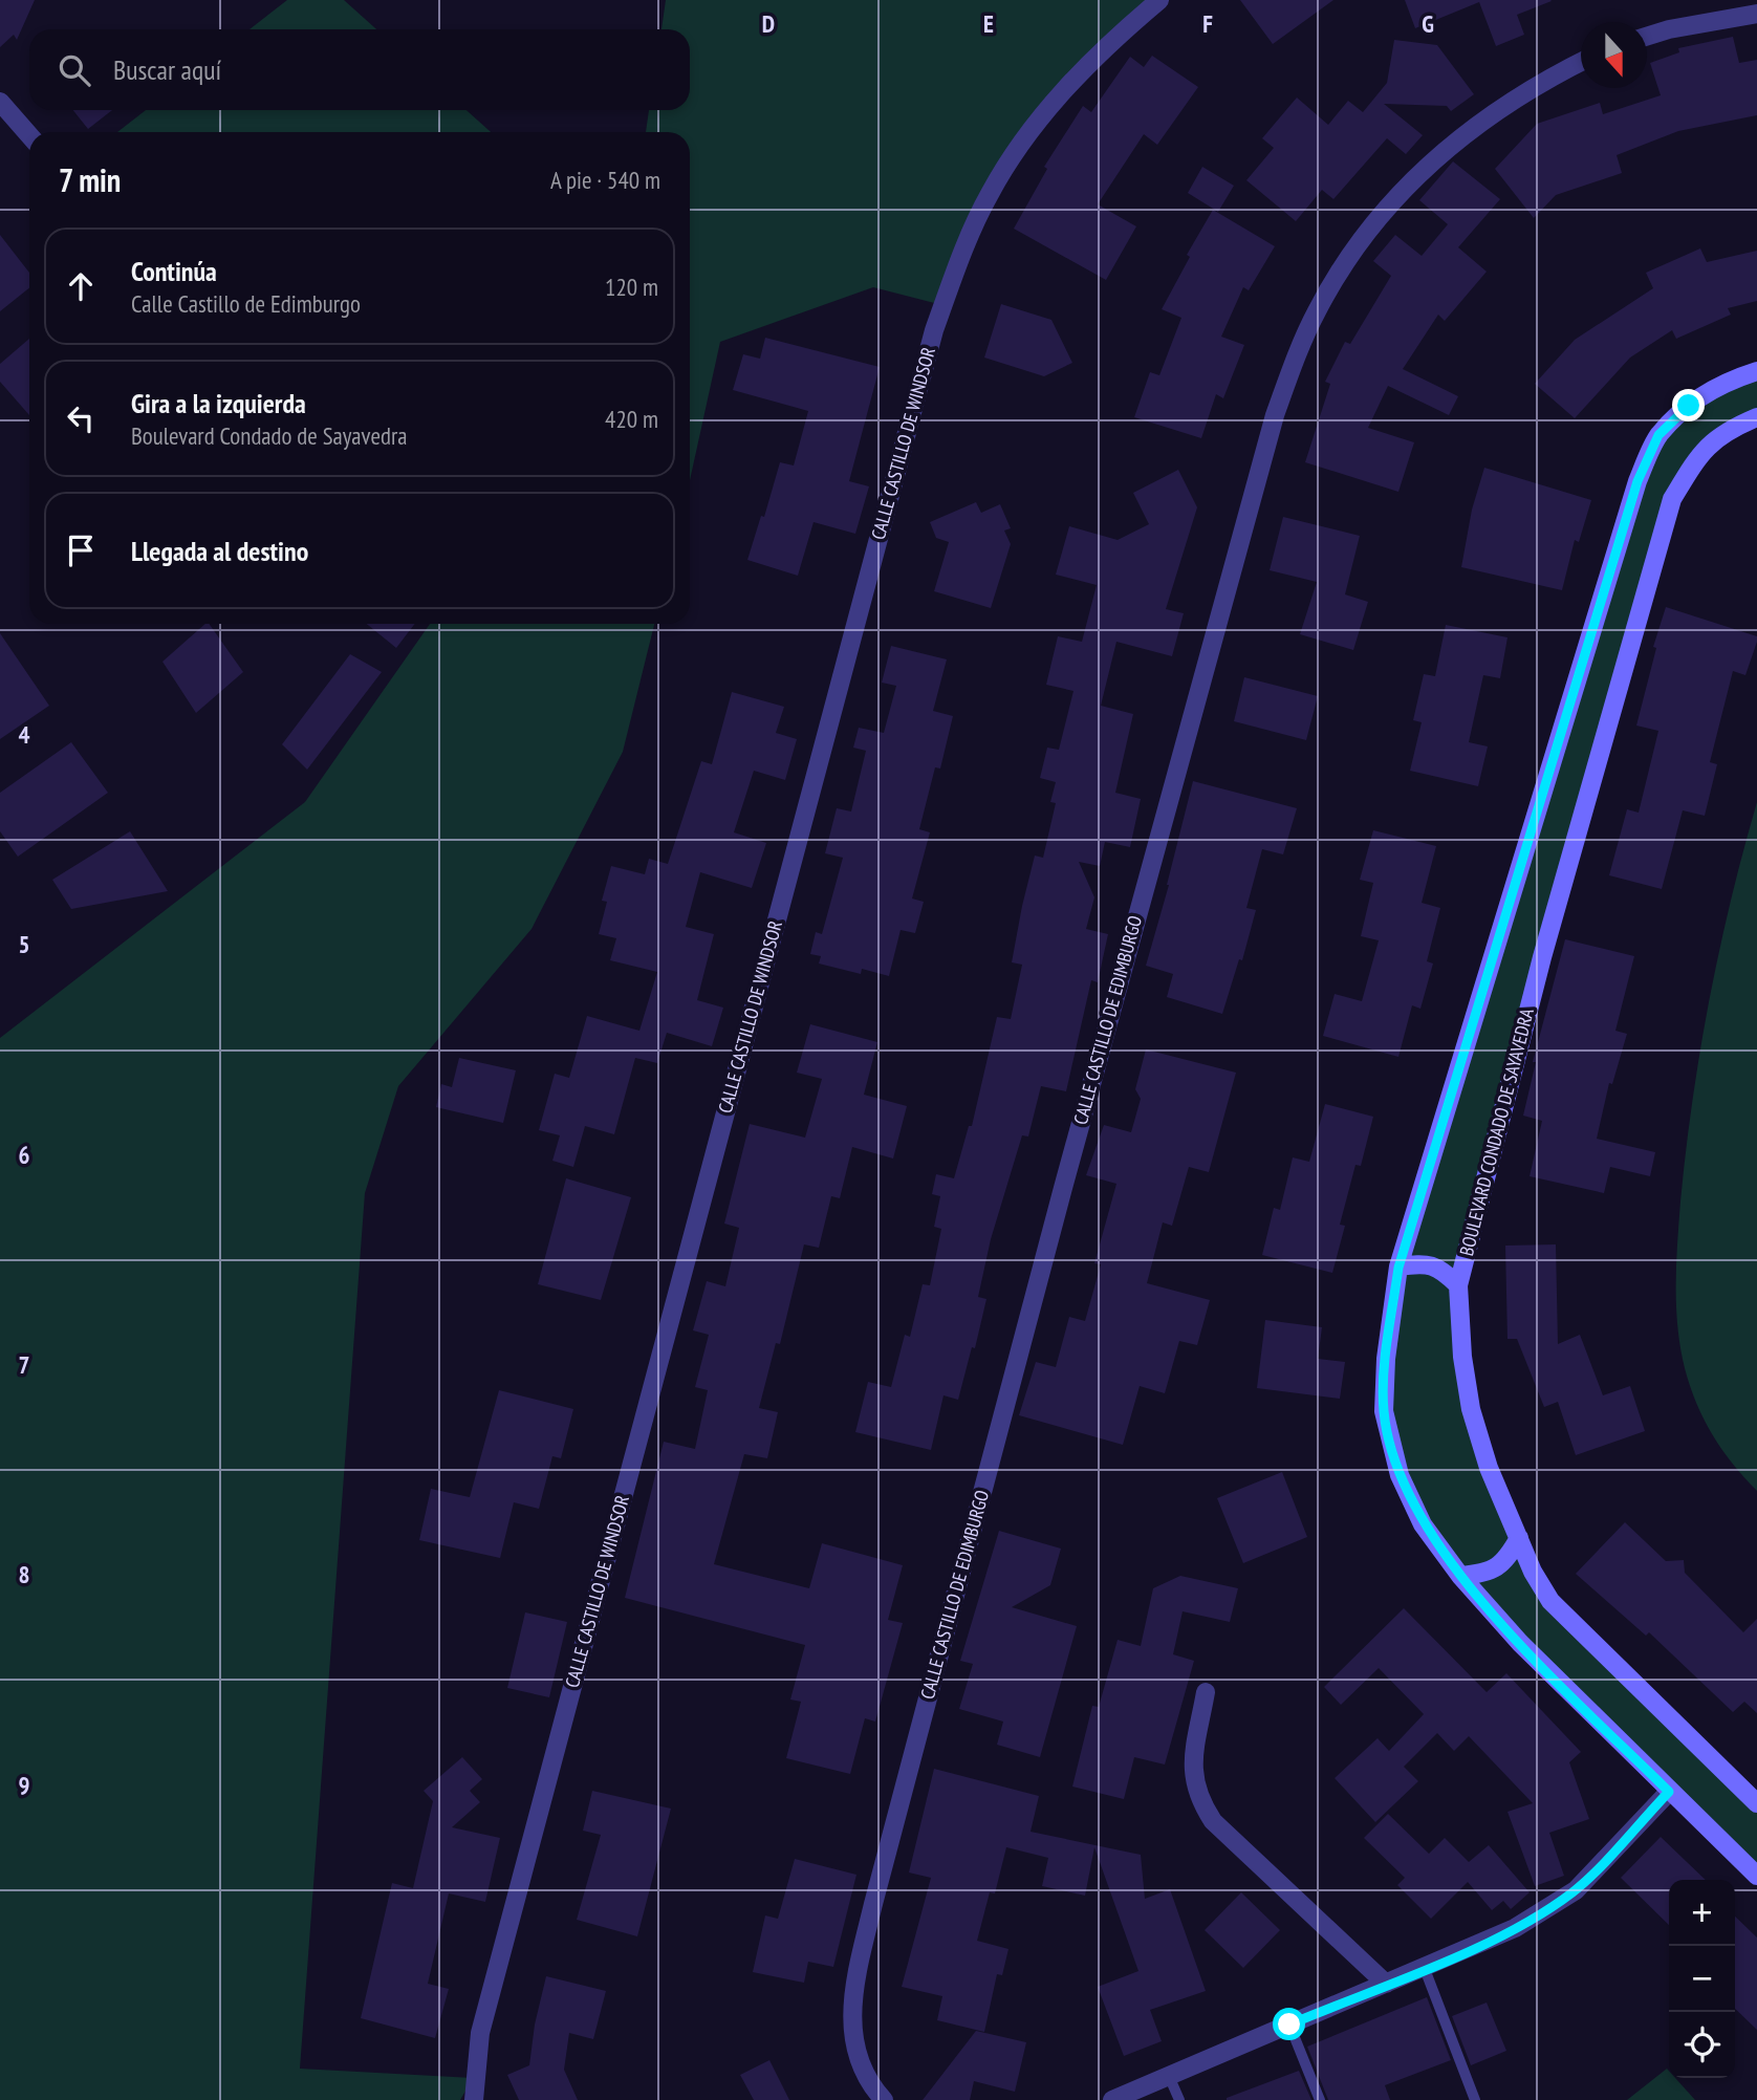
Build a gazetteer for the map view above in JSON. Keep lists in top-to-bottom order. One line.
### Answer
{"streets":{"street":["CALLE CASTILLO DE WINDSOR","CALLE CASTILLO DE EDIMBURGO","BOULEVARD CONDADO DE SAYAVEDRA"]},"north":"bottom","page":{"search":"Buscar aquí","heading":["7 min","A pie · 540 m"],"list":[["Continúa","Calle Castillo de Edimburgo","120 m"],["Gira a la izquierda","Boulevard Condado de Sayavedra","420 m"],"Llegada al destino"],"map_buttons":["+","−"]},"grid":{"columns":["D","E","F","G"],"rows":["4","5","6","7","8","9"]}}
